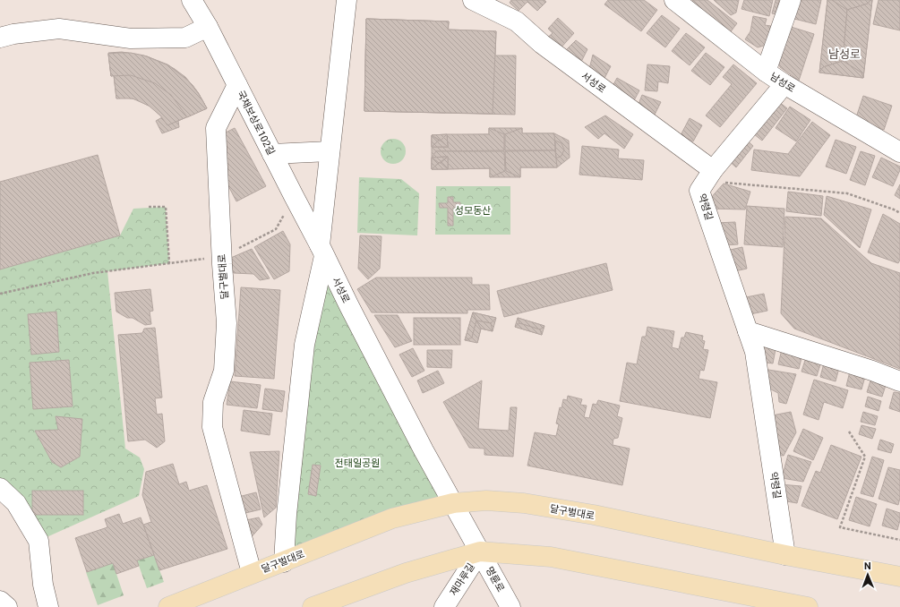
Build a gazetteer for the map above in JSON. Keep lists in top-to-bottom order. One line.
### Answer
{"streets":{"main road":["달구벌대로"],"street":["서성로","남성로","국채보상로102길","약령길","재마루길","명륜로"]},"crossings":[["서성로","국채보상로102길"],["서성로","약령길"],["서성로","달구벌대로"],["서성로","재마루길"],["서성로","명륜로"],["남성로","약령길"],["국채보상로102길","달구벌대로"],["약령길","달구벌대로"],["재마루길","명륜로"]],"districts":["남성로"],"parks":["성모동산","전태일공원"],"north":"top"}
